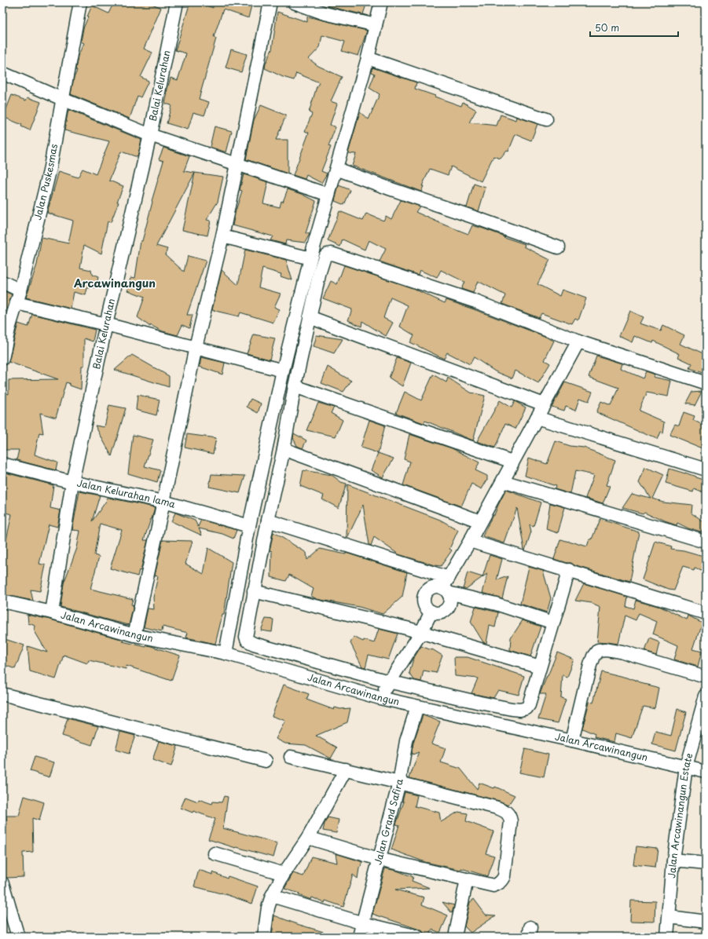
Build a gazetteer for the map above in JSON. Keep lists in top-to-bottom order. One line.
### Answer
{"streets":{"street":["Balai Kelurahan","Jalan Puskesmas","Jalan Kelurahan lama","Jalan Arcawinangun","Jalan Arcawinangun Estate","Jalan Grand Safira"]},"crossings":[["Balai Kelurahan","Jalan Kelurahan lama"],["Balai Kelurahan","Jalan Arcawinangun"],["Jalan Arcawinangun","Jalan Arcawinangun Estate"],["Jalan Arcawinangun","Jalan Grand Safira"]],"districts":["Arcawinangun"],"scale_bar":"50 m"}
